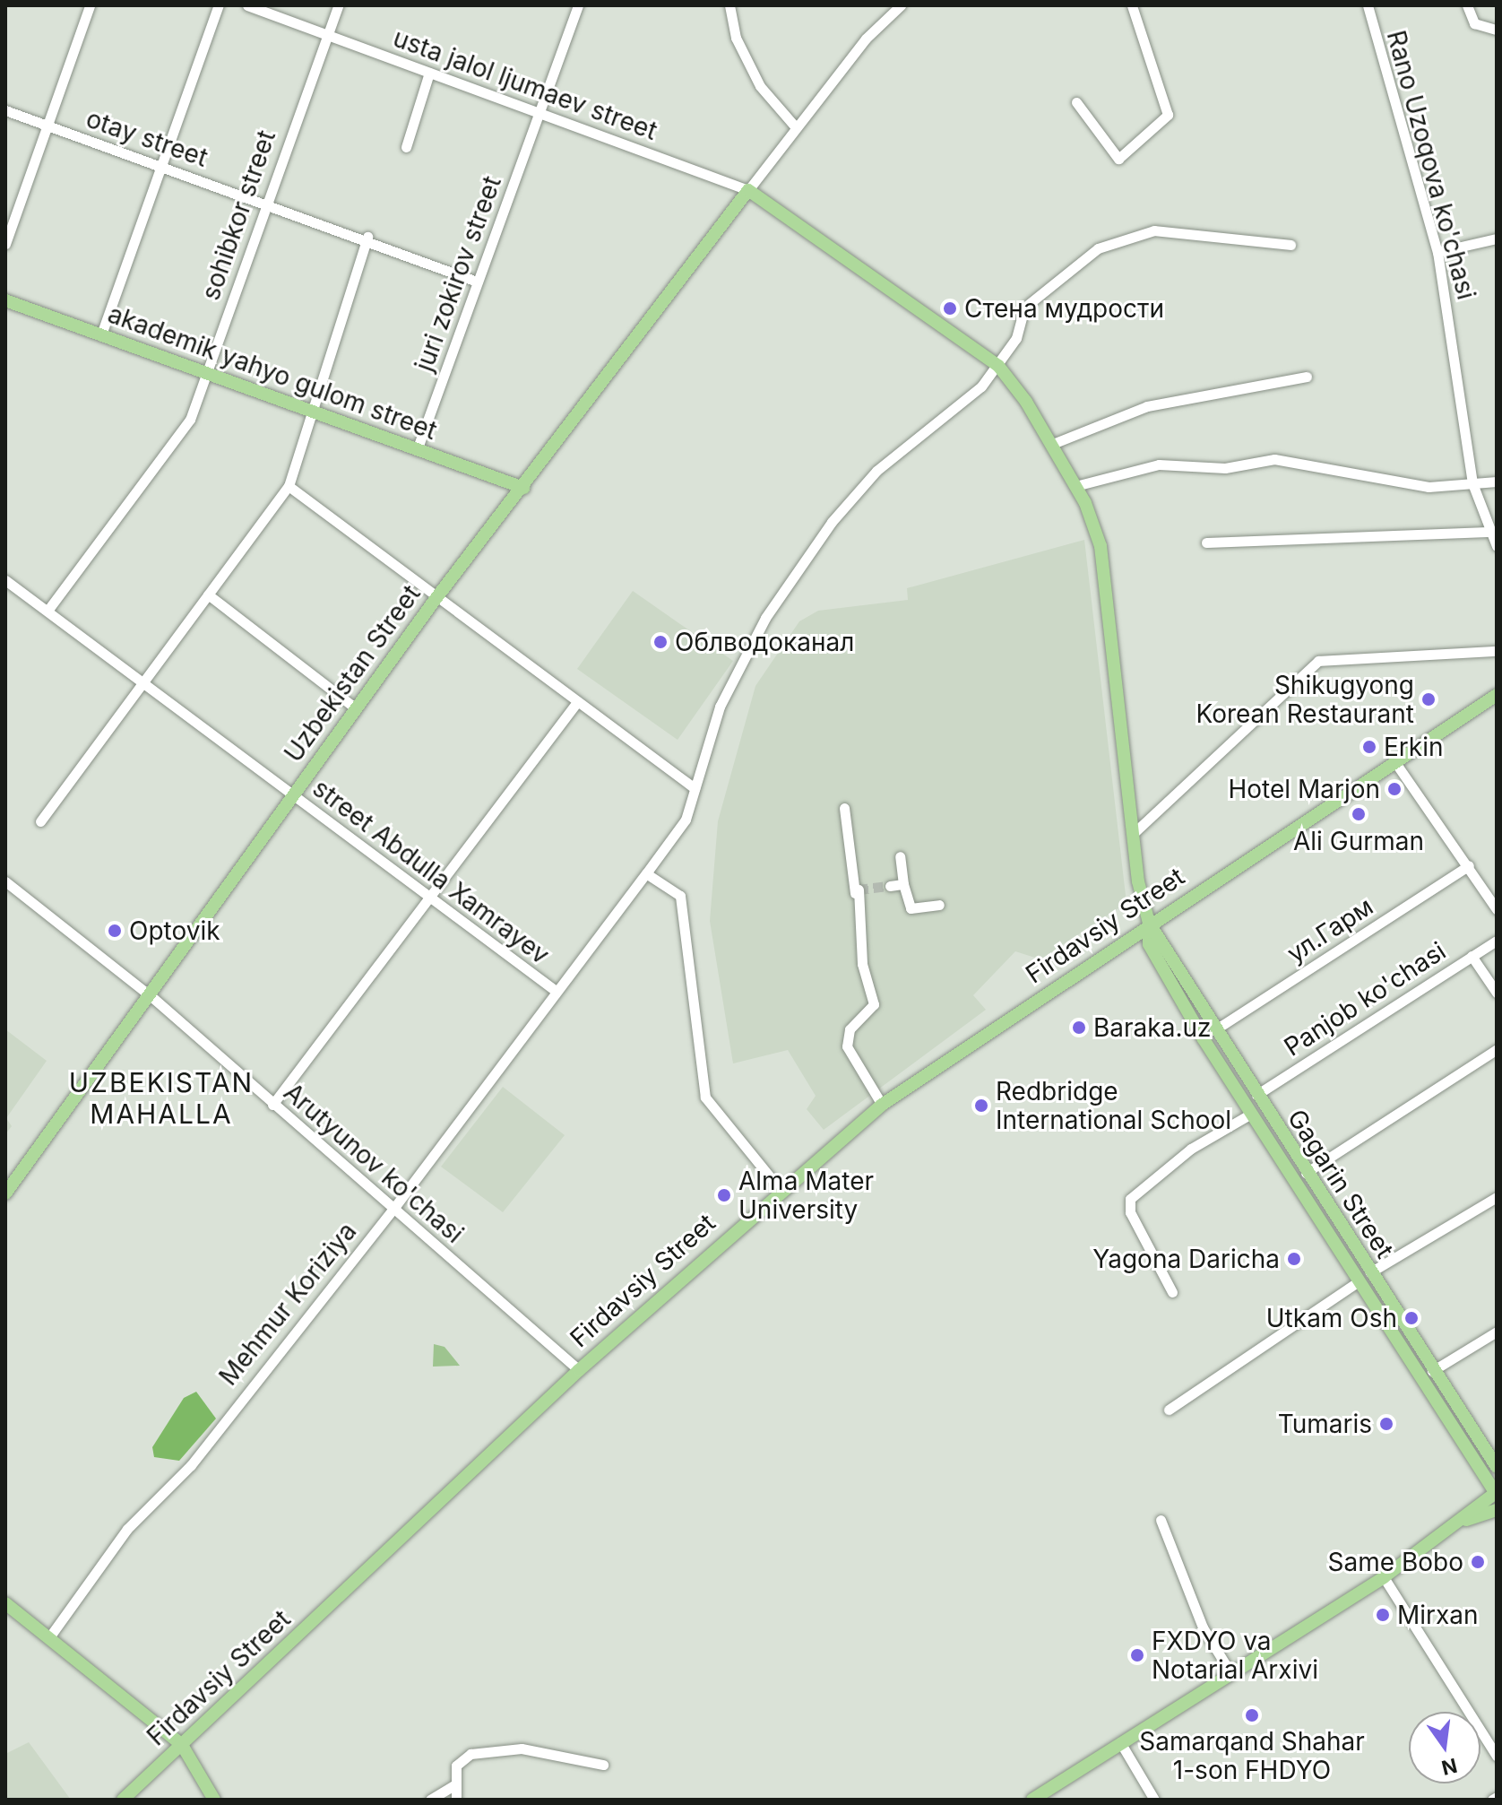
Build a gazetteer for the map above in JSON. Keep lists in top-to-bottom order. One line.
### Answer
{"streets":{"main road":["akademik yahyo gulom street","Uzbekistan Street","Firdavsiy Street","Gagarin Street"],"street":["usta jalol ljumaev street","otay street","Rano Uzoqova ko'chasi","sohibkor street","juri zokirov street","street Abdulla Xamrayev","ул.Гарм","Panjob ko'chasi","Arutyunov ko'chasi","Mehmur Koriziya"]},"crossings":[["usta jalol ljumaev street","sohibkor street"],["usta jalol ljumaev street","juri zokirov street"],["usta jalol ljumaev street","Uzbekistan Street"],["otay street","sohibkor street"],["otay street","juri zokirov street"],["sohibkor street","akademik yahyo gulom street"],["sohibkor street","street Abdulla Xamrayev"],["juri zokirov street","akademik yahyo gulom street"],["akademik yahyo gulom street","Uzbekistan Street"],["Uzbekistan Street","street Abdulla Xamrayev"],["Uzbekistan Street","Arutyunov ko'chasi"],["street Abdulla Xamrayev","Mehmur Koriziya"],["Firdavsiy Street","Arutyunov ko'chasi"],["Firdavsiy Street","Gagarin Street"],["ул.Гарм","Gagarin Street"],["Panjob ko'chasi","Gagarin Street"],["Arutyunov ko'chasi","Mehmur Koriziya"],["Gagarin Street","Mehmur Koriziya"]],"districts":["UZBEKISTAN MAHALLA"],"places":["Стена мудрости","Облводоканал","Shikugyong Korean Restaurant","Erkin","Hotel Marjon","Ali Gurman","Optovik","Baraka.uz","Redbridge International School","Alma Mater University","Yagona Daricha","Utkam Osh","Tumaris","Same Bobo","Mirxan","FXDYO va Notarial Arxivi","Samarqand Shahar 1-son FHDYO"],"north":"bottom"}
